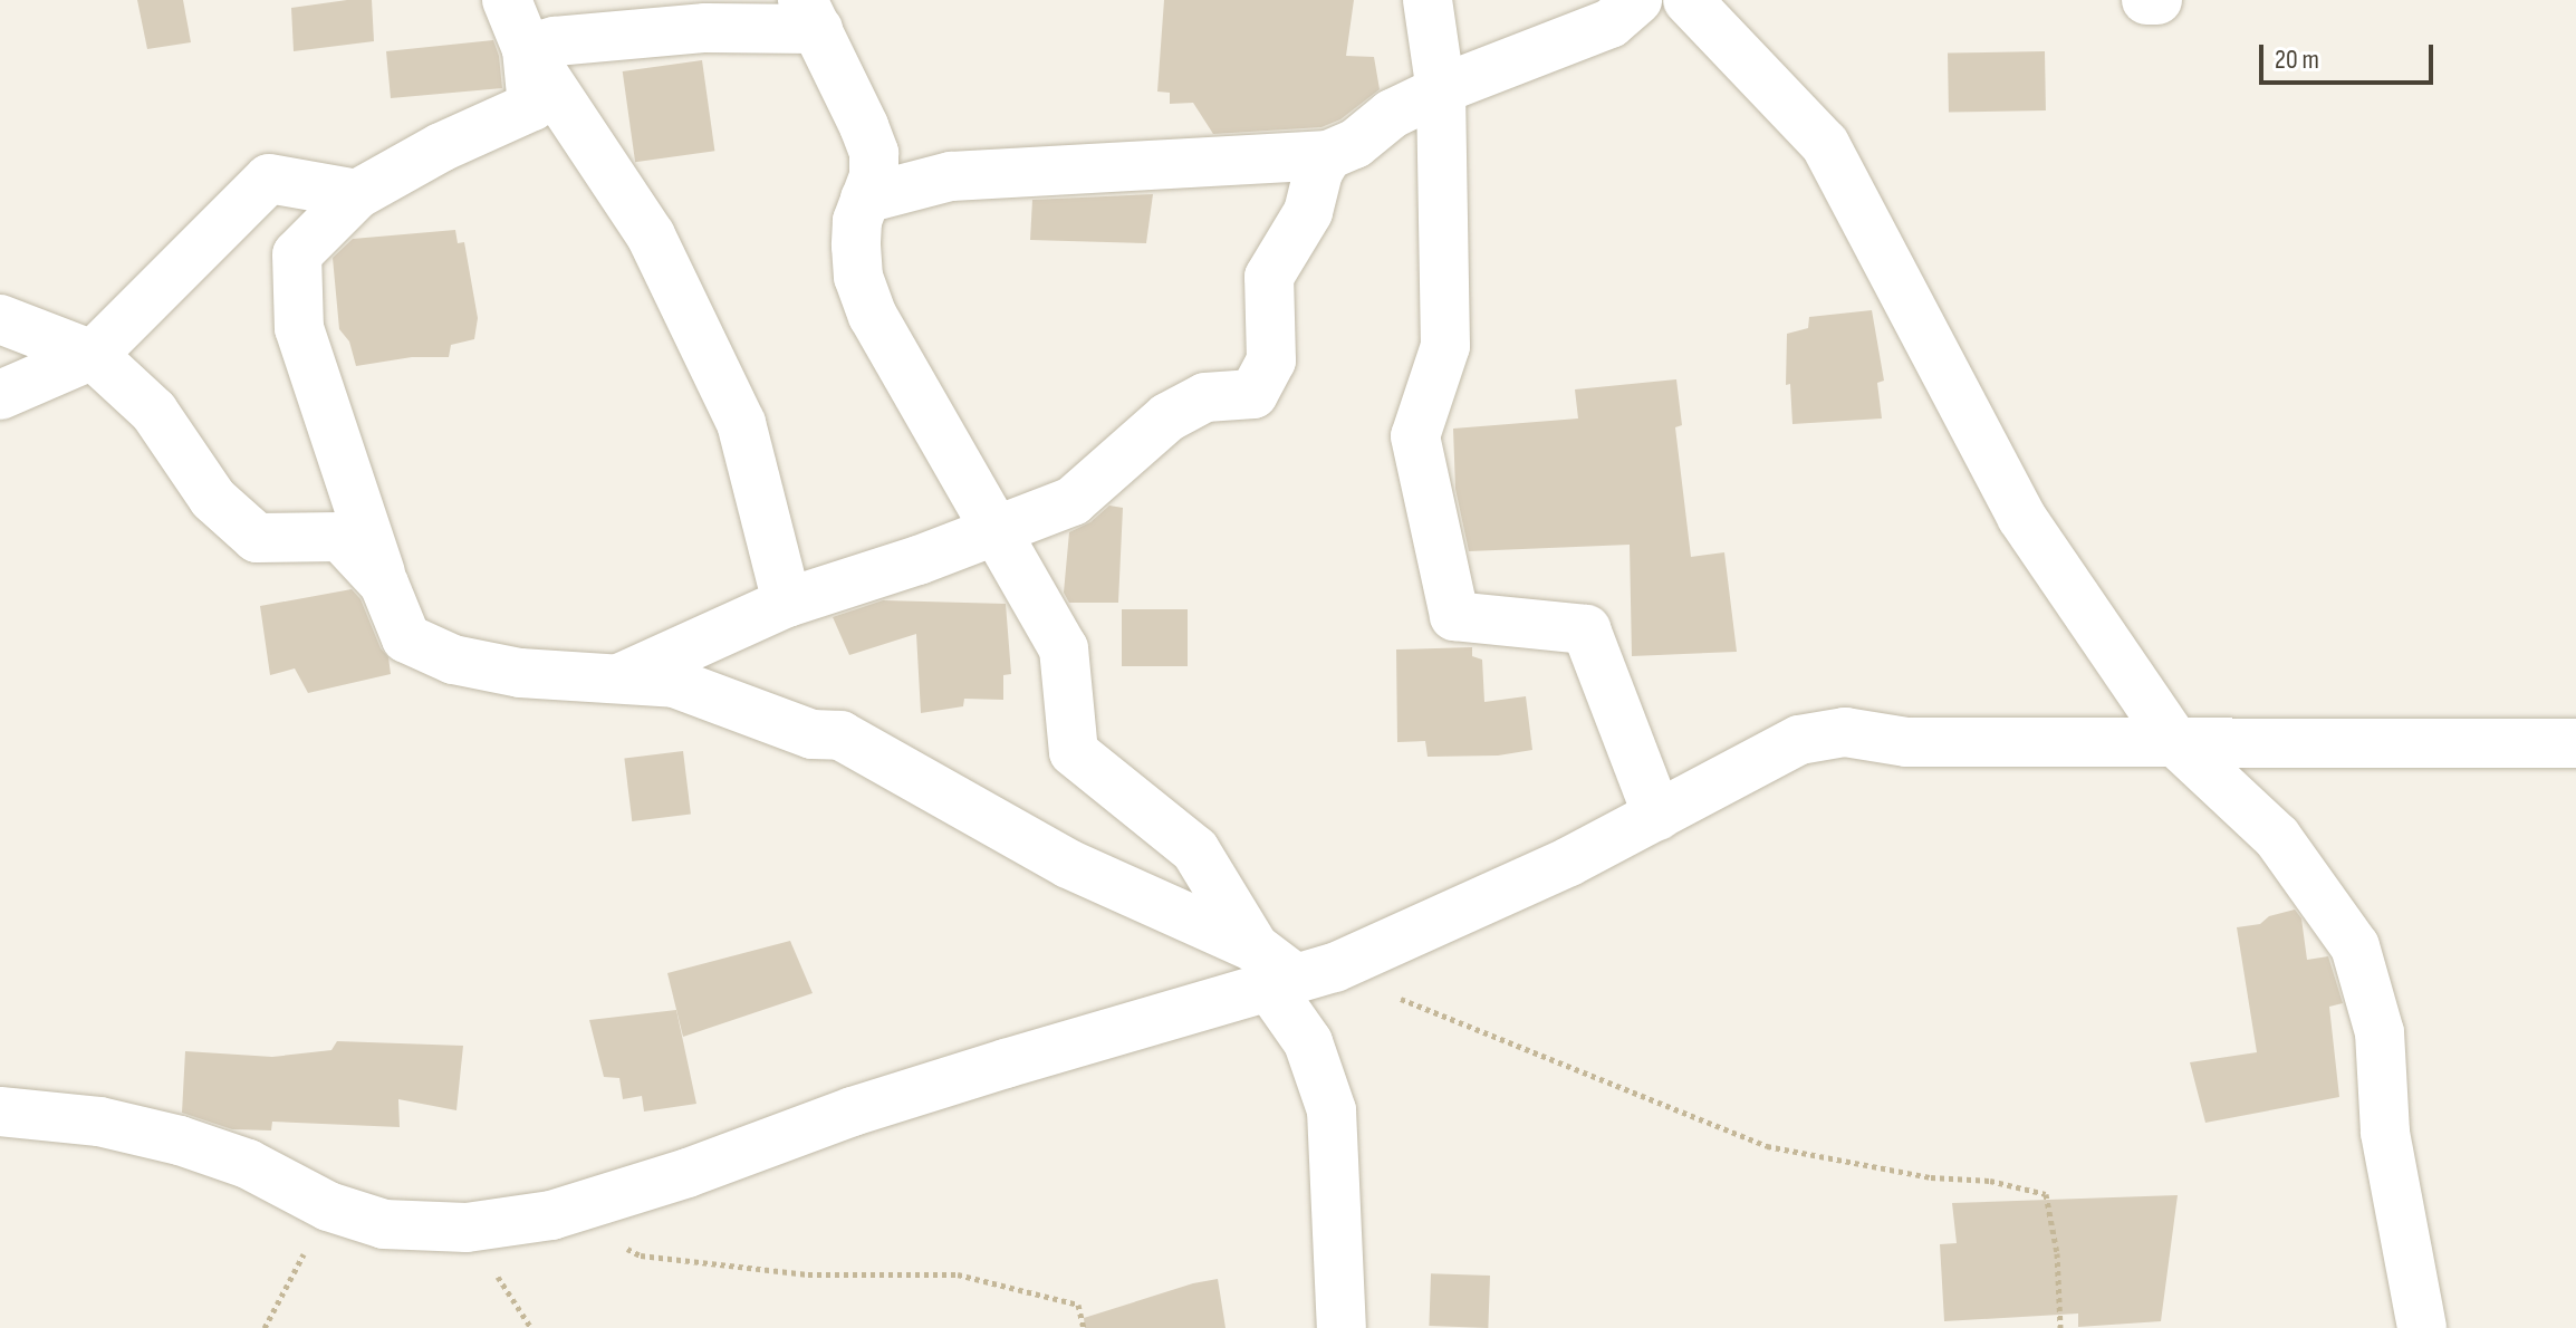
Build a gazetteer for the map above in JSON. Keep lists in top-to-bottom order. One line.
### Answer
{"scale_bar":"20 m"}
